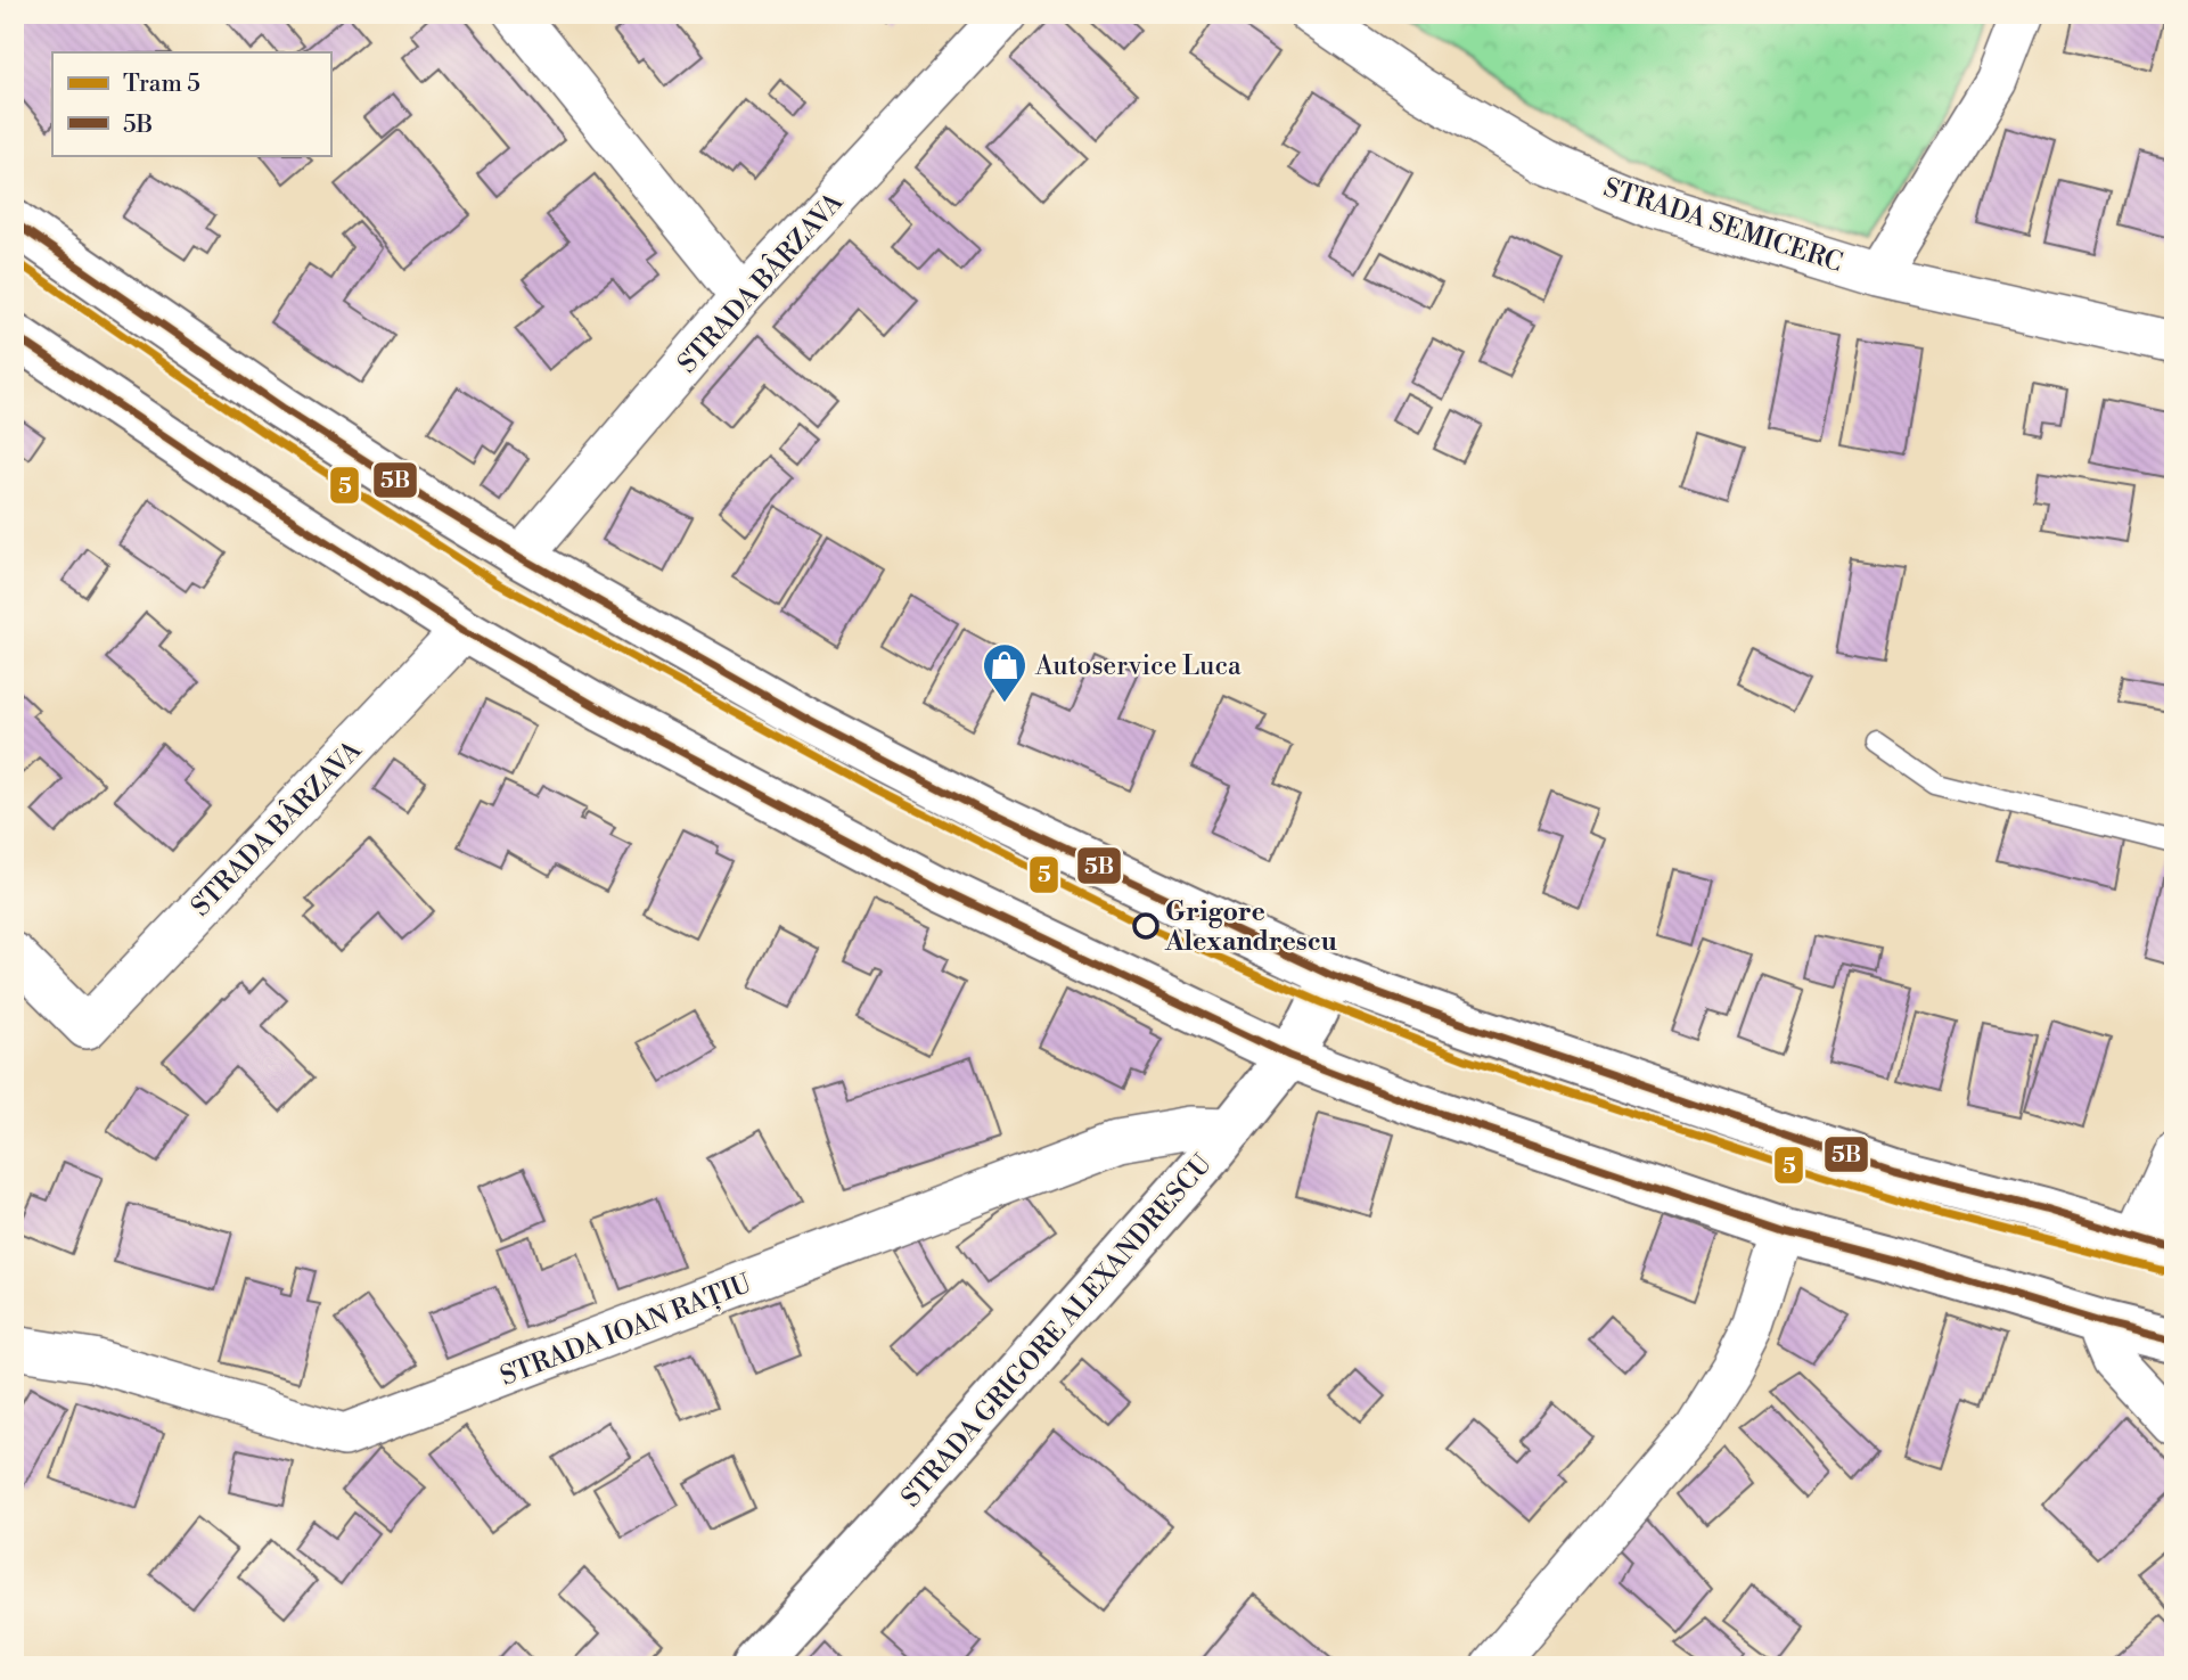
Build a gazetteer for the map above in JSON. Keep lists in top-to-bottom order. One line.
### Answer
{"streets":{"main road":["STRADA GRIGORE ALEXANDRESCU"],"street":["STRADA SEMICERC","STRADA BÂRZAVA","STRADA IOAN RAȚIU"]},"crossings":[["STRADA IOAN RAȚIU","STRADA GRIGORE ALEXANDRESCU"]],"places":{"shop":["Autoservice Luca"],"other":["Grigore Alexandrescu"]},"lines":["transit line 5B","tram line 5"],"legend":["Tram 5","5B"]}
